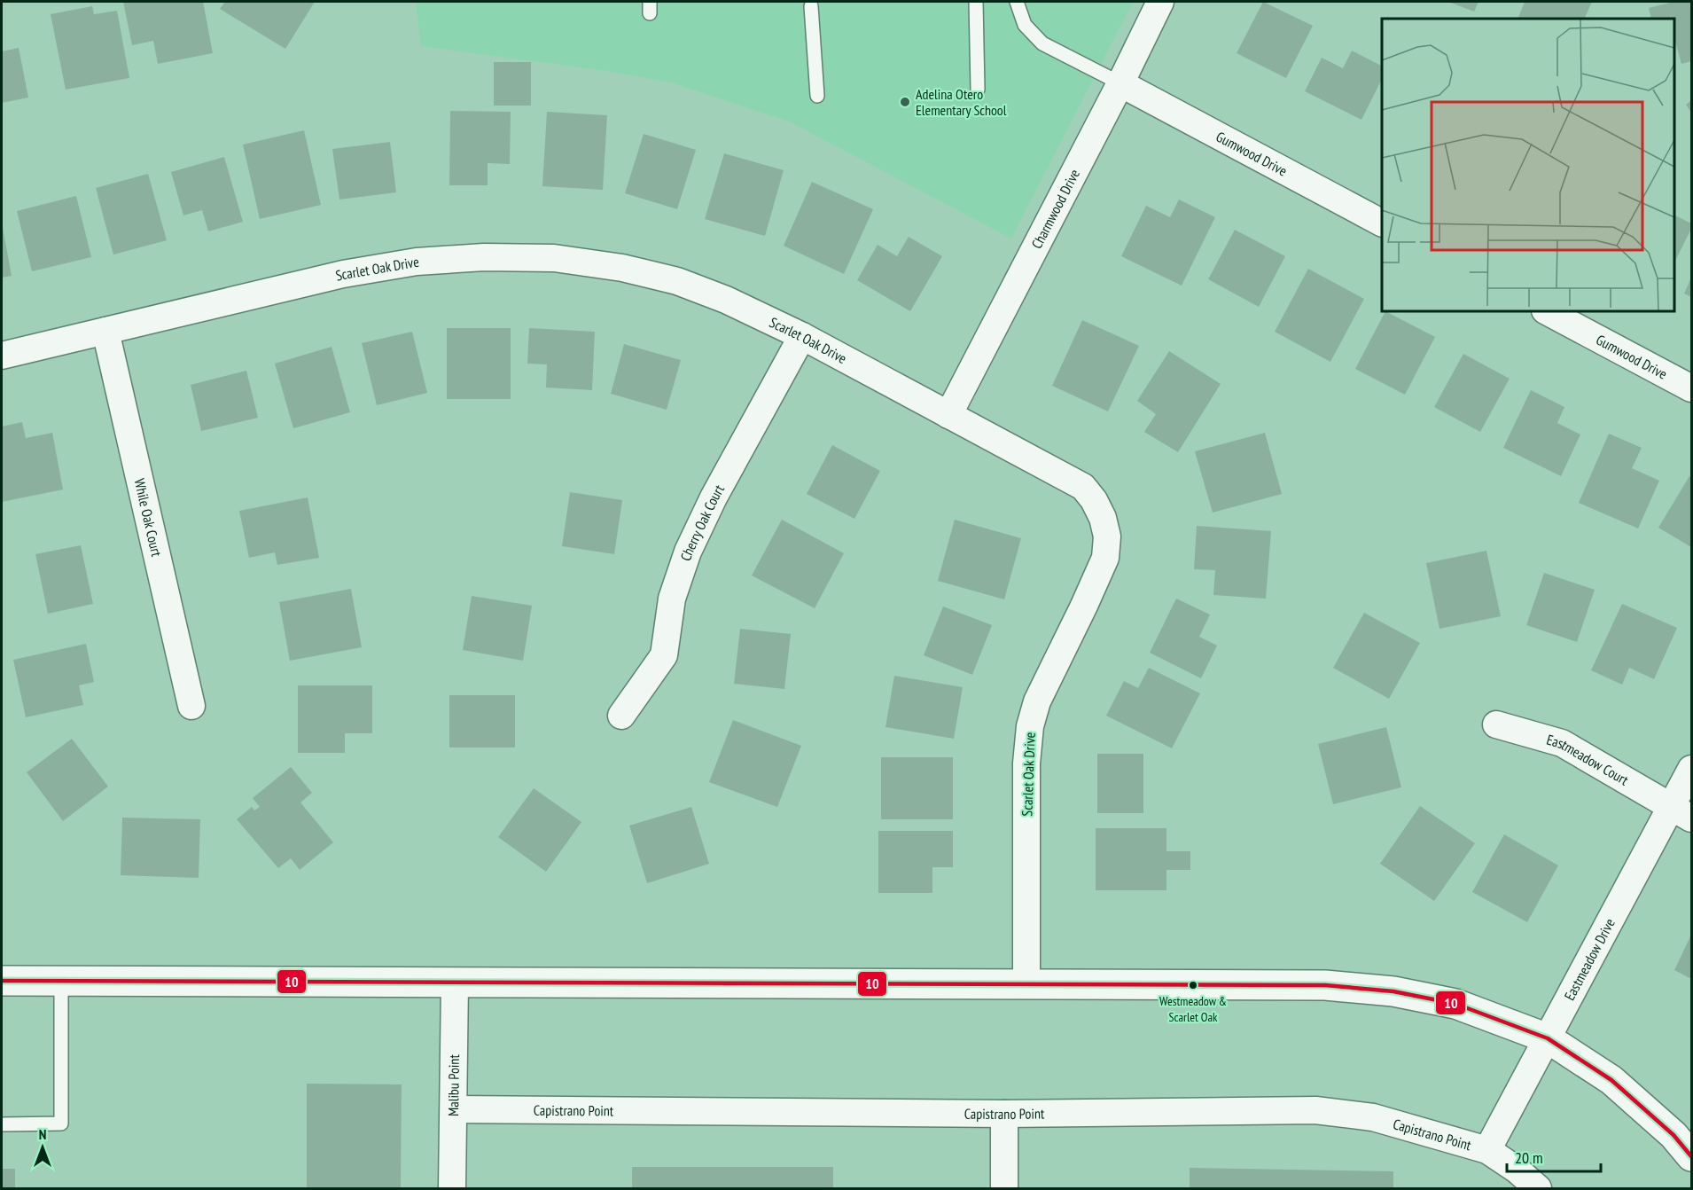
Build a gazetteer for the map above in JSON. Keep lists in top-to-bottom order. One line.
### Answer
{"streets":{"street":["Gumwood Drive","Charmwood Drive","Scarlet Oak Drive","While Oak Court","Cherry Oak Court","Eastmeadow Court","Eastmeadow Drive","Malibu Point","Capistrano Point"]},"crossings":[["Gumwood Drive","Charmwood Drive"],["Charmwood Drive","Scarlet Oak Drive"],["Scarlet Oak Drive","While Oak Court"],["Scarlet Oak Drive","Cherry Oak Court"],["Eastmeadow Court","Eastmeadow Drive"],["Eastmeadow Drive","Capistrano Point"],["Malibu Point","Capistrano Point"]],"places":["Adelina Otero Elementary School","Westmeadow & Scarlet Oak"],"lines":["transit line 10"],"scale_bar":"20 m","north":"top"}
